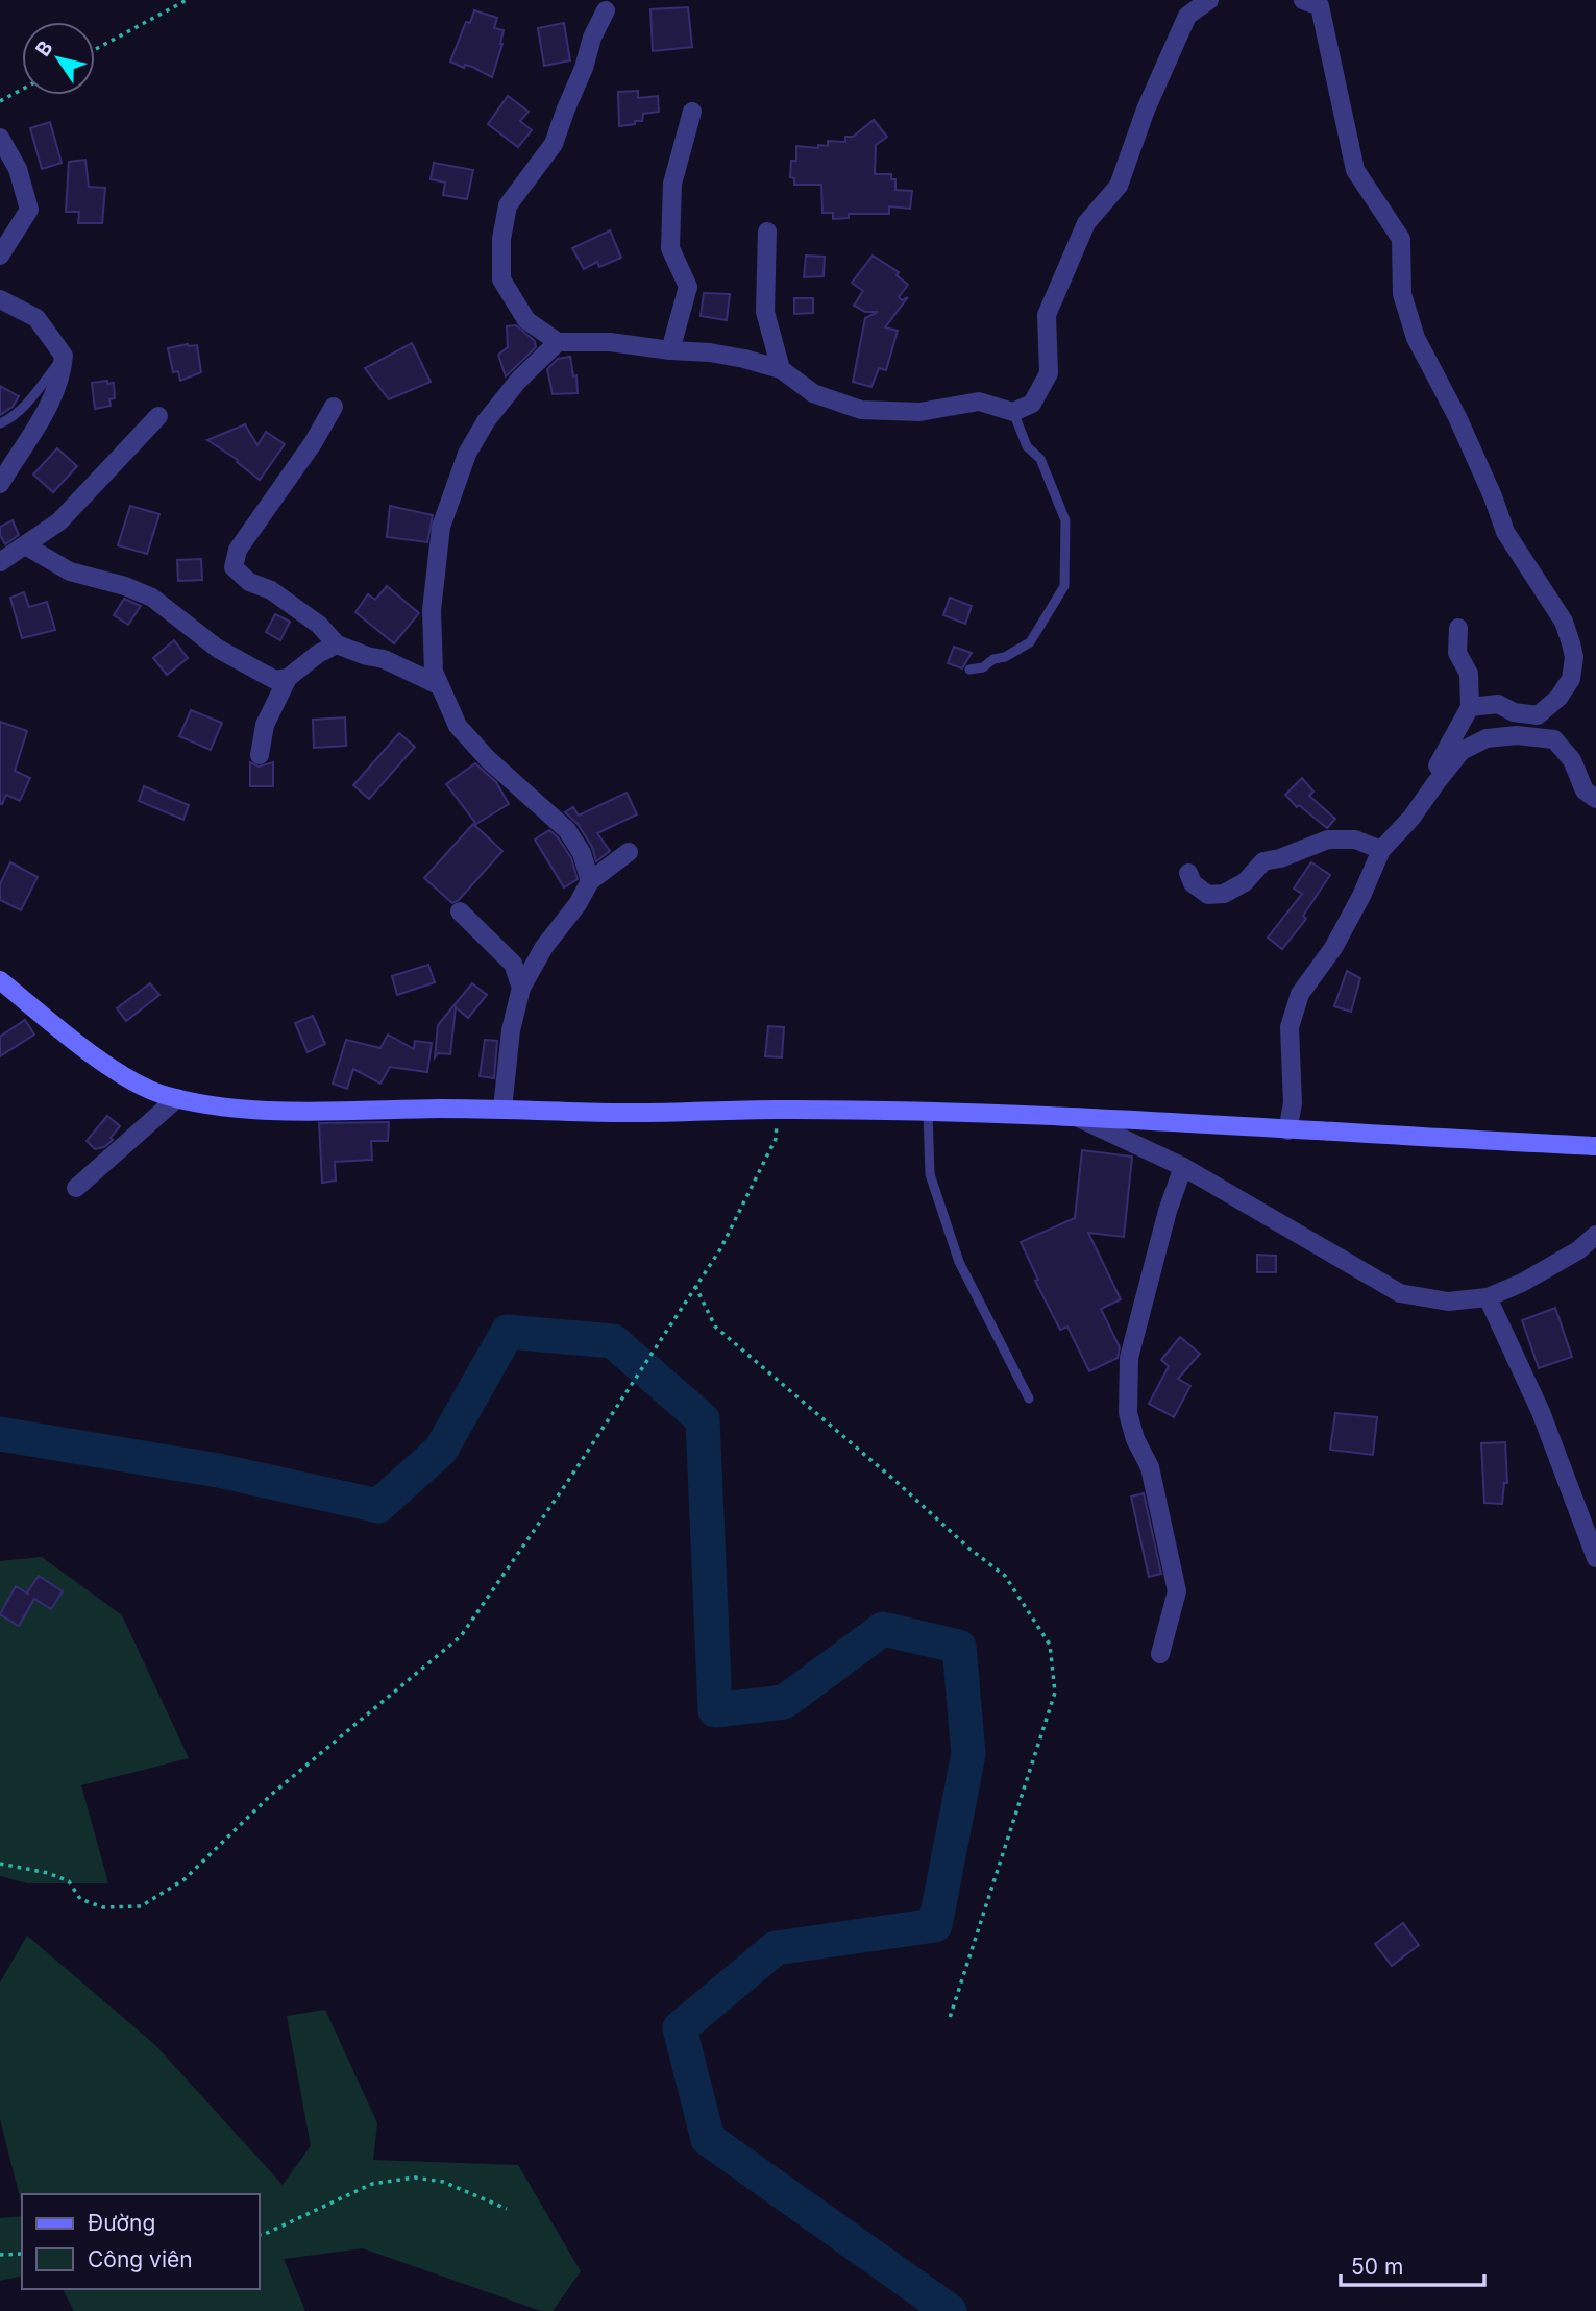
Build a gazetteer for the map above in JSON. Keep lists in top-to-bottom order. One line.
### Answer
{"legend":["Đường","Công viên"],"scale_bar":"50 m","north":"top left"}
